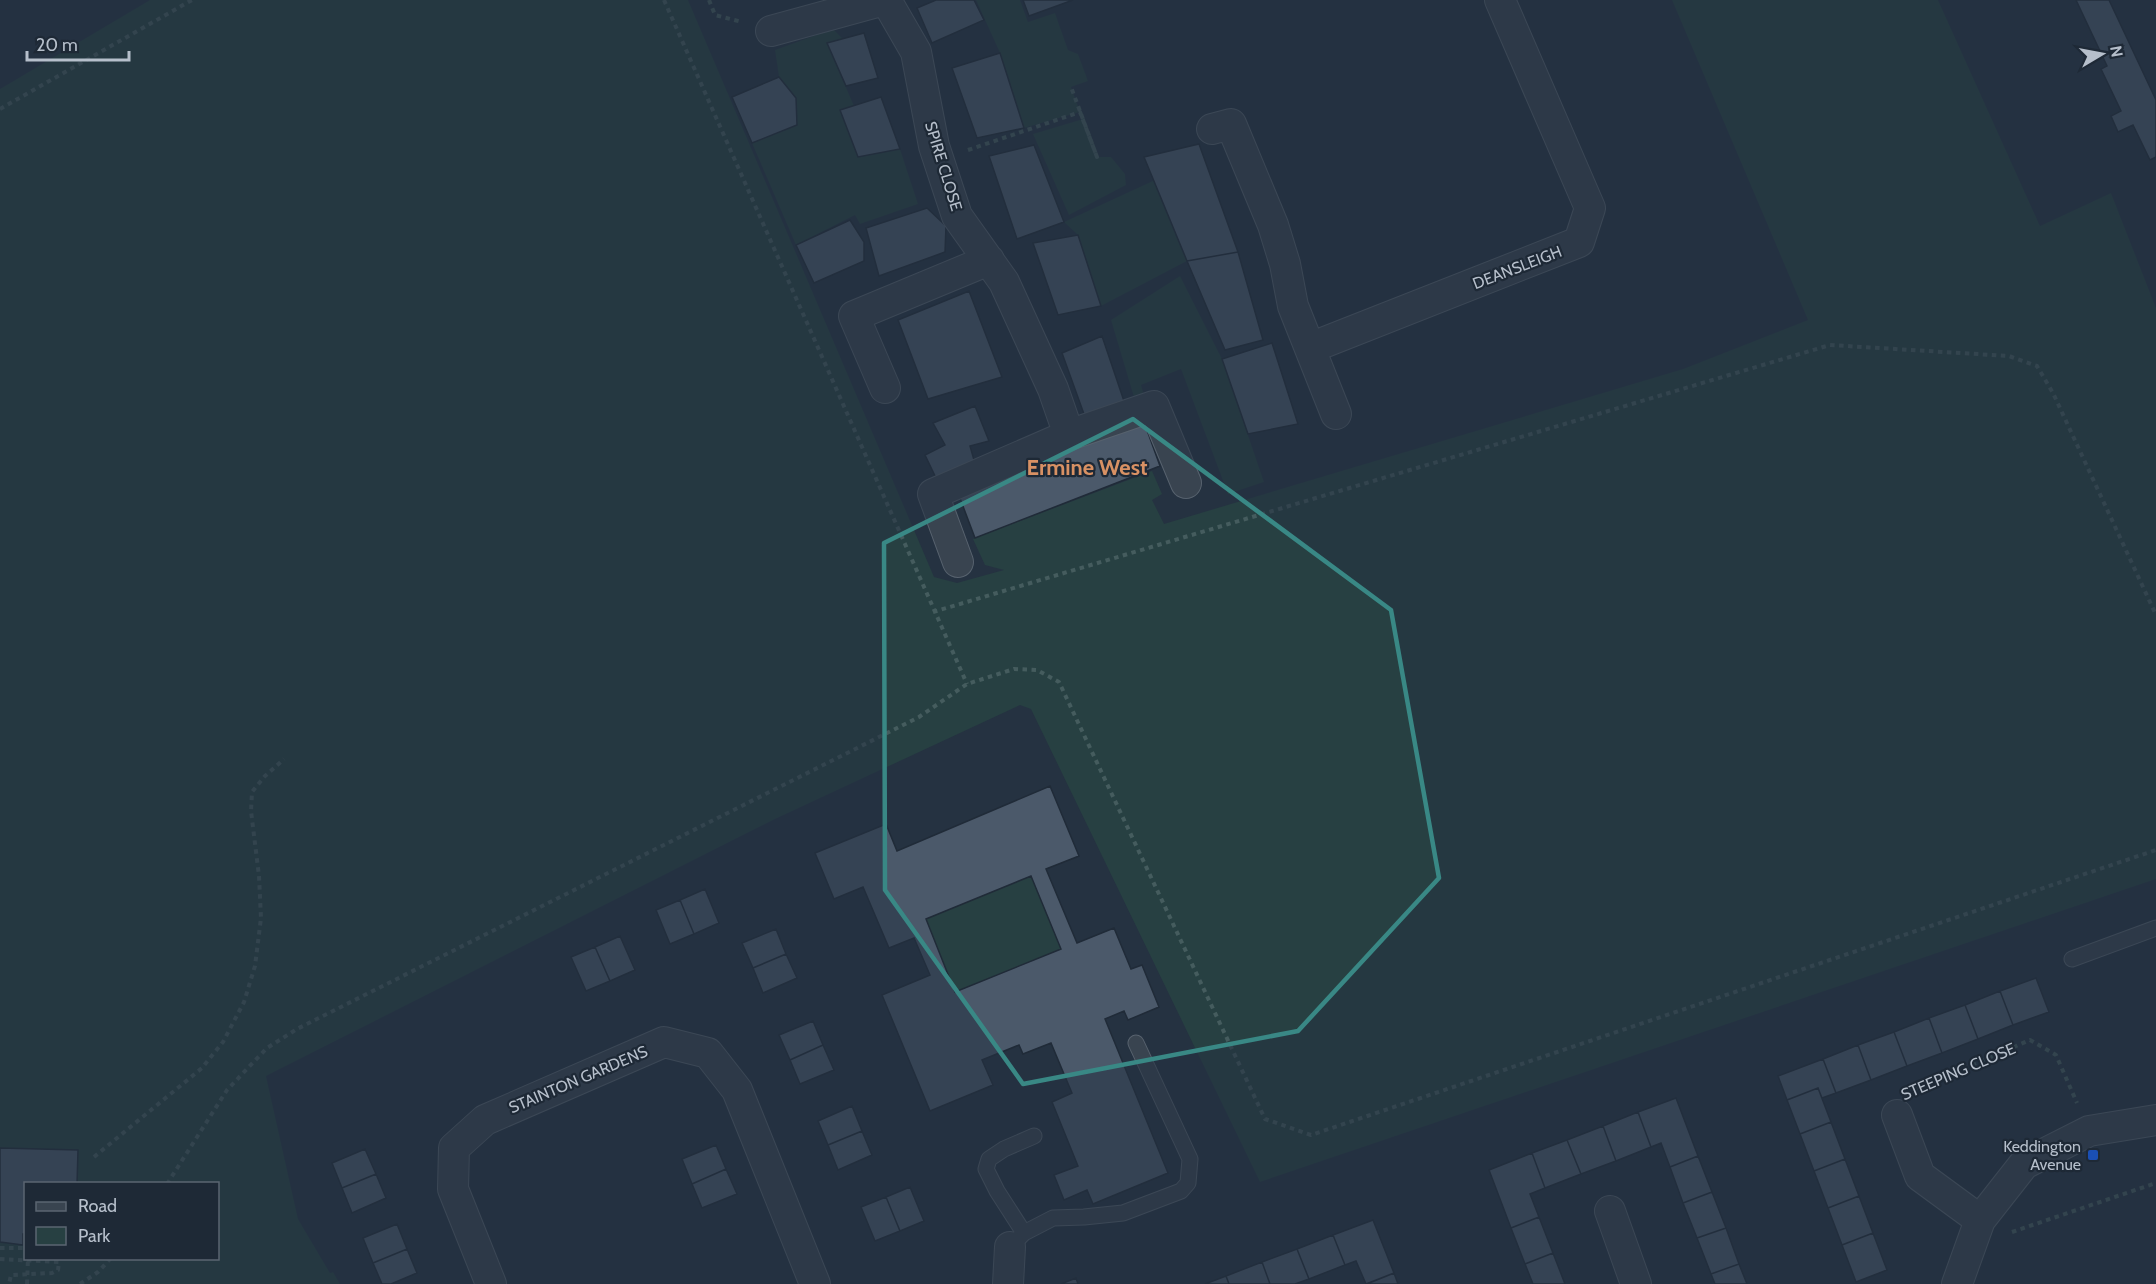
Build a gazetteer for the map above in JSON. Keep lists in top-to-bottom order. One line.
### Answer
{"streets":{"street":["SPIRE CLOSE","DEANSLEIGH","STEEPING CLOSE","STAINTON GARDENS"]},"districts":["Ermine West"],"places":{"transit":["Keddington Avenue"]},"legend":["Road","Park"],"scale_bar":"20 m","north":"right"}
